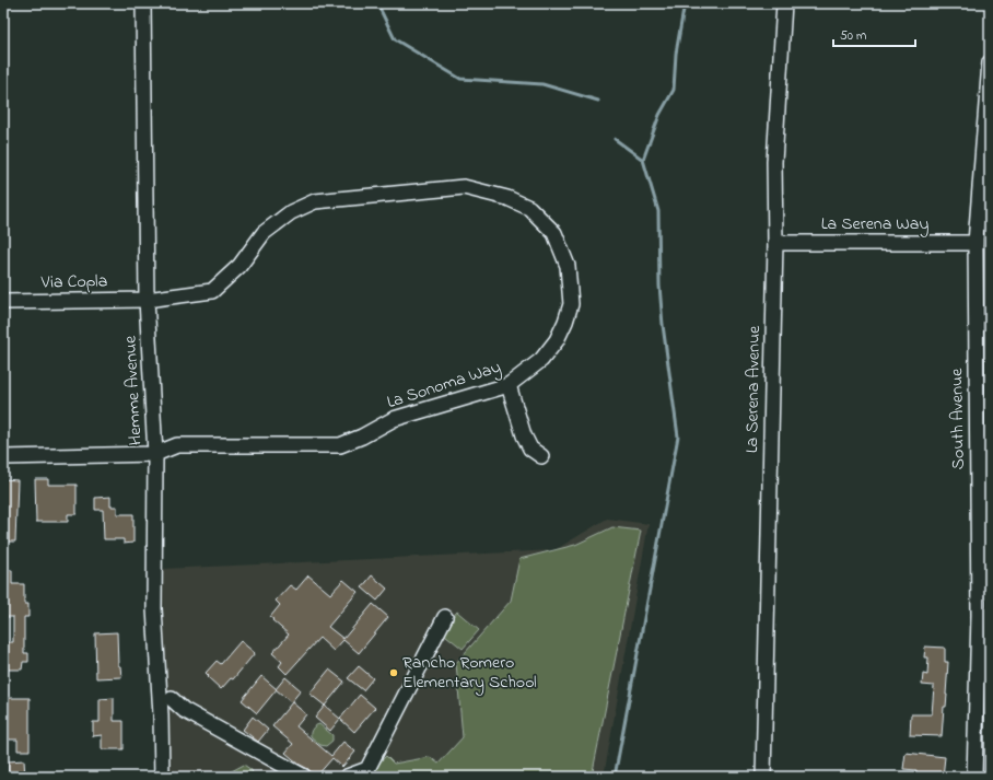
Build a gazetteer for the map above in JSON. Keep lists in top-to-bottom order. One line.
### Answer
{"streets":{"street":["La Serena Way","Via Copla","La Sonoma Way","La Serena Avenue","Hemme Avenue","South Avenue"]},"crossings":[["La Serena Way","La Serena Avenue"],["La Serena Way","South Avenue"],["Via Copla","La Sonoma Way"],["Via Copla","Hemme Avenue"],["La Sonoma Way","Hemme Avenue"]],"places":["Rancho Romero Elementary School"],"scale_bar":"50 m"}
